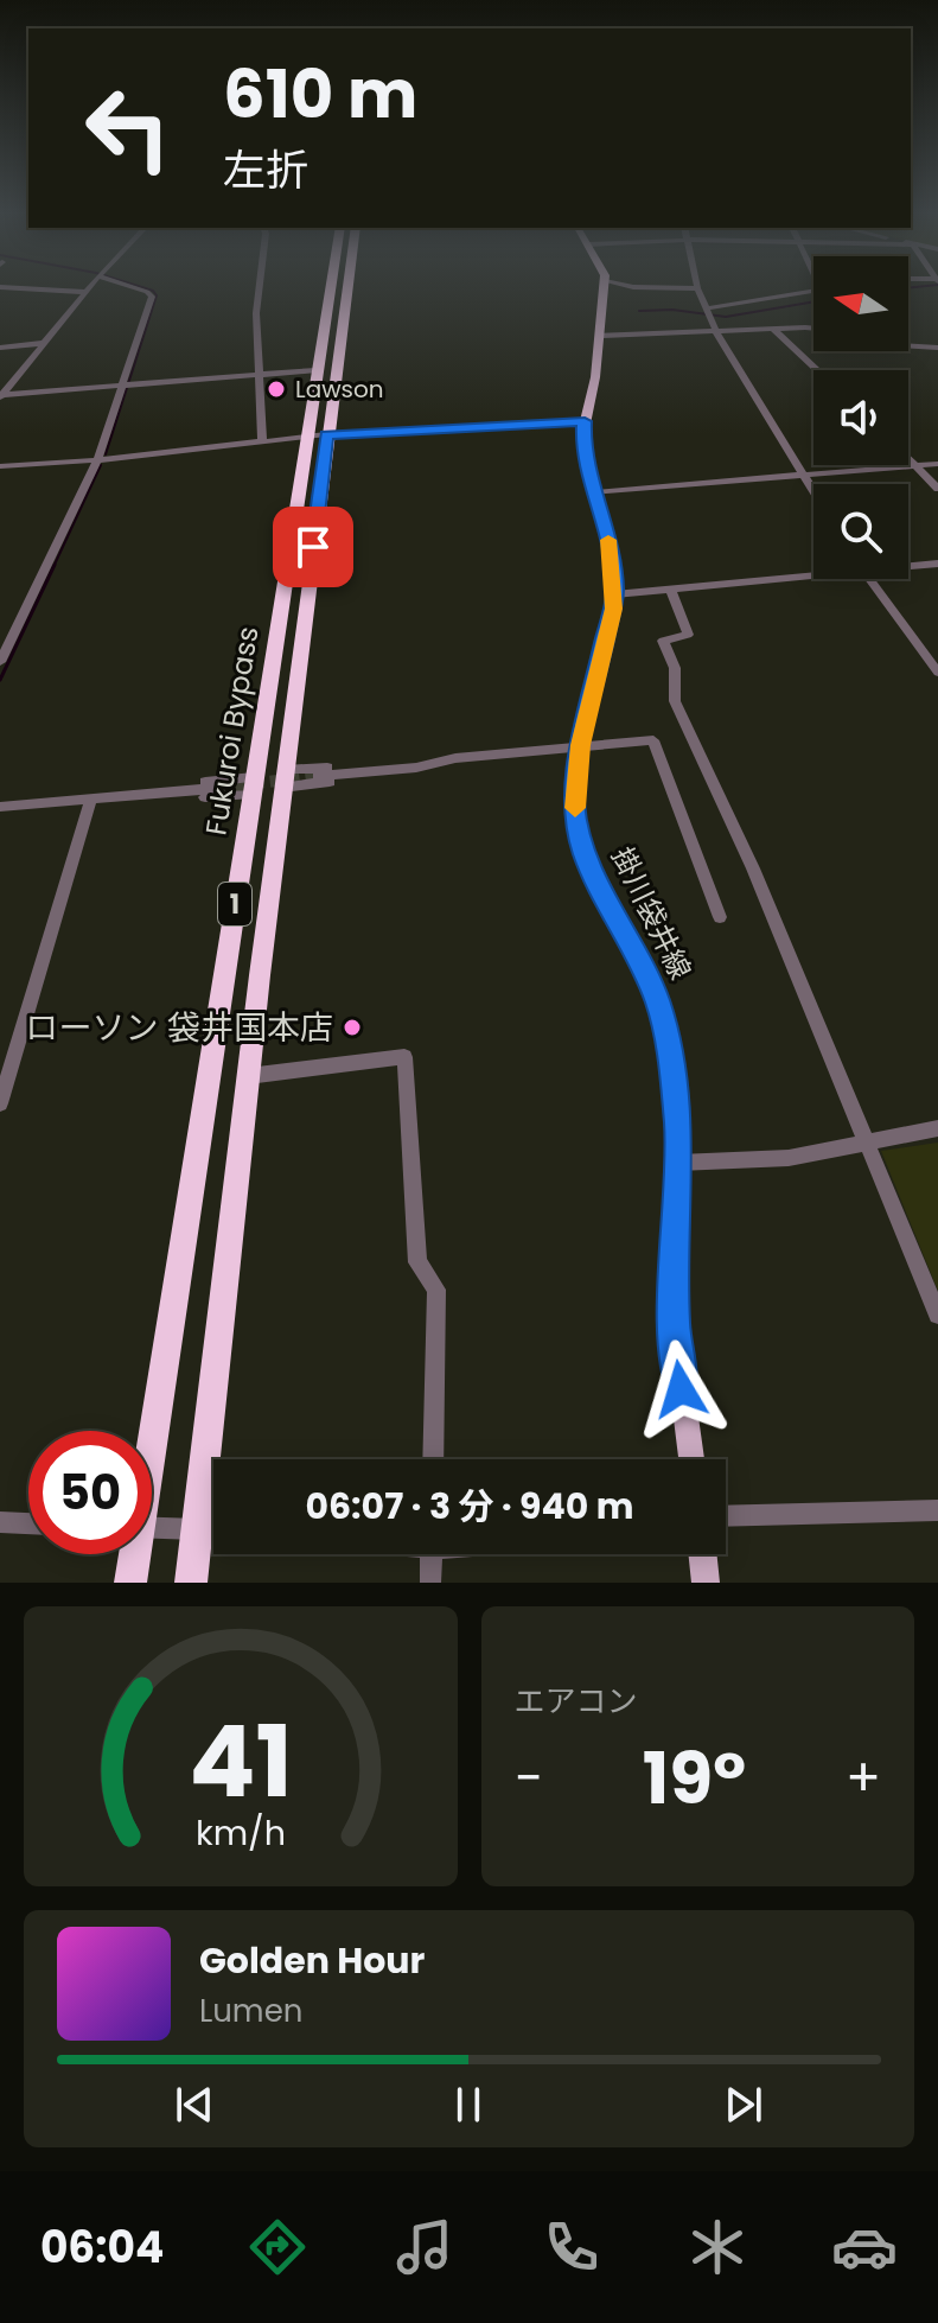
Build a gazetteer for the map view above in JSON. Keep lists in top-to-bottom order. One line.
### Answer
{"streets":{"highway":["Fukuroi Bypass","1"],"main road":["掛川袋井線"]},"places":["Lawson","ローソン 袋井国本店"],"north":"left","page":{"turn":["610 m","左折"],"limit":"50","trip":"06:07 · 3 分 · 940 m","tile":"エアコン","heat":["−","19°","+"],"song":["Golden Hour","Lumen"],"tabs":"06:04","gauge":["41","km/h"]}}
